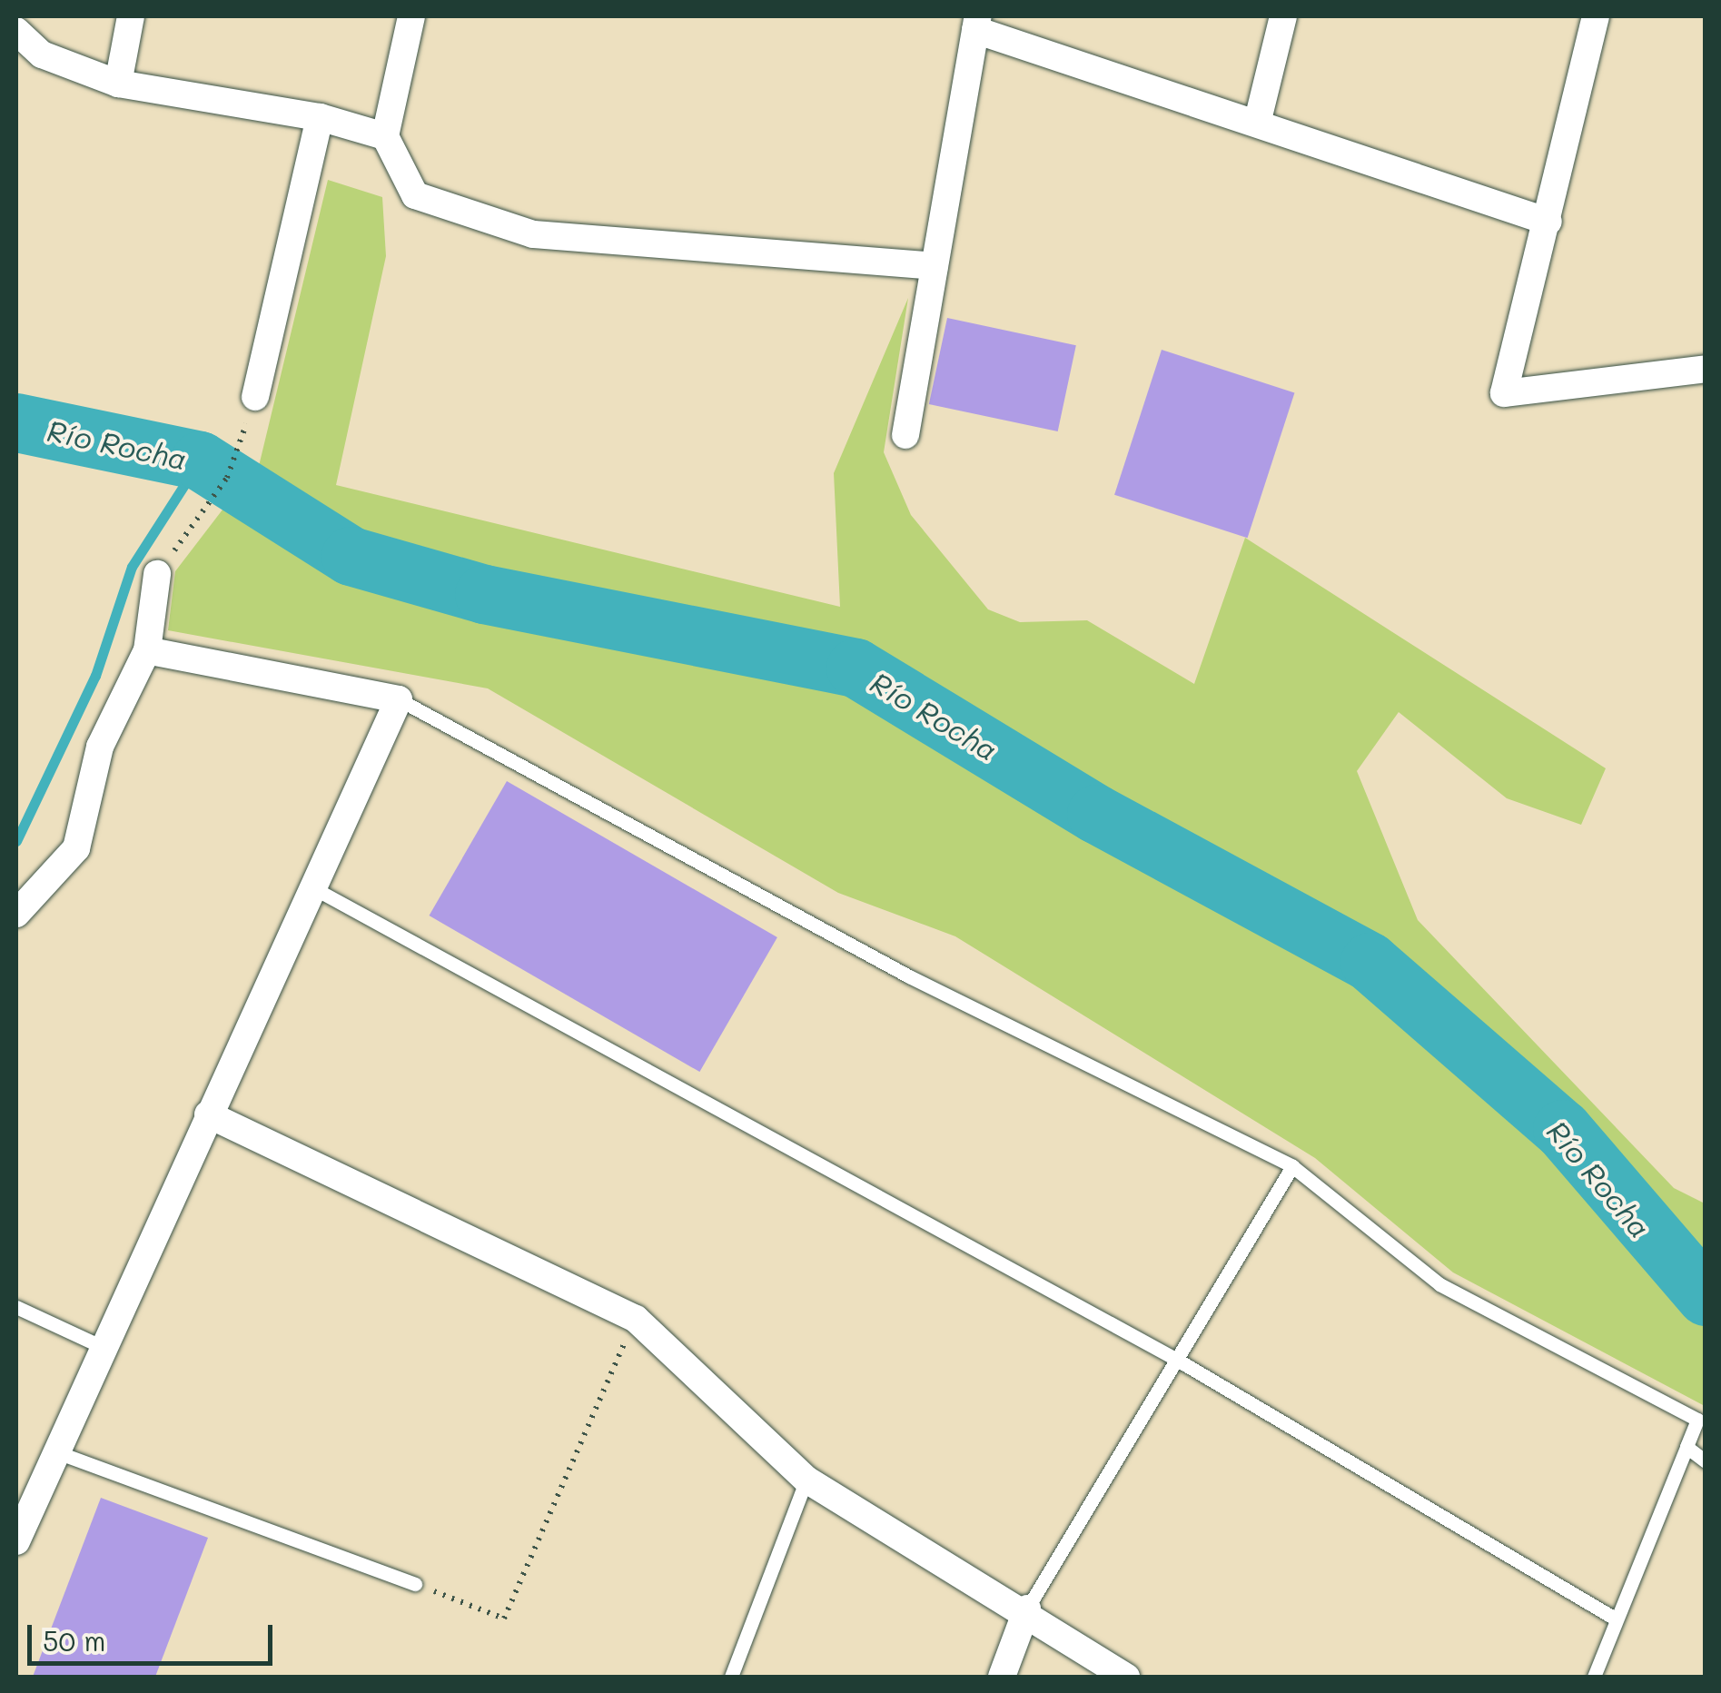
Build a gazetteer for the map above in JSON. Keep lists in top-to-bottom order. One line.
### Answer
{"water":["Río Rocha"],"scale_bar":"50 m"}
